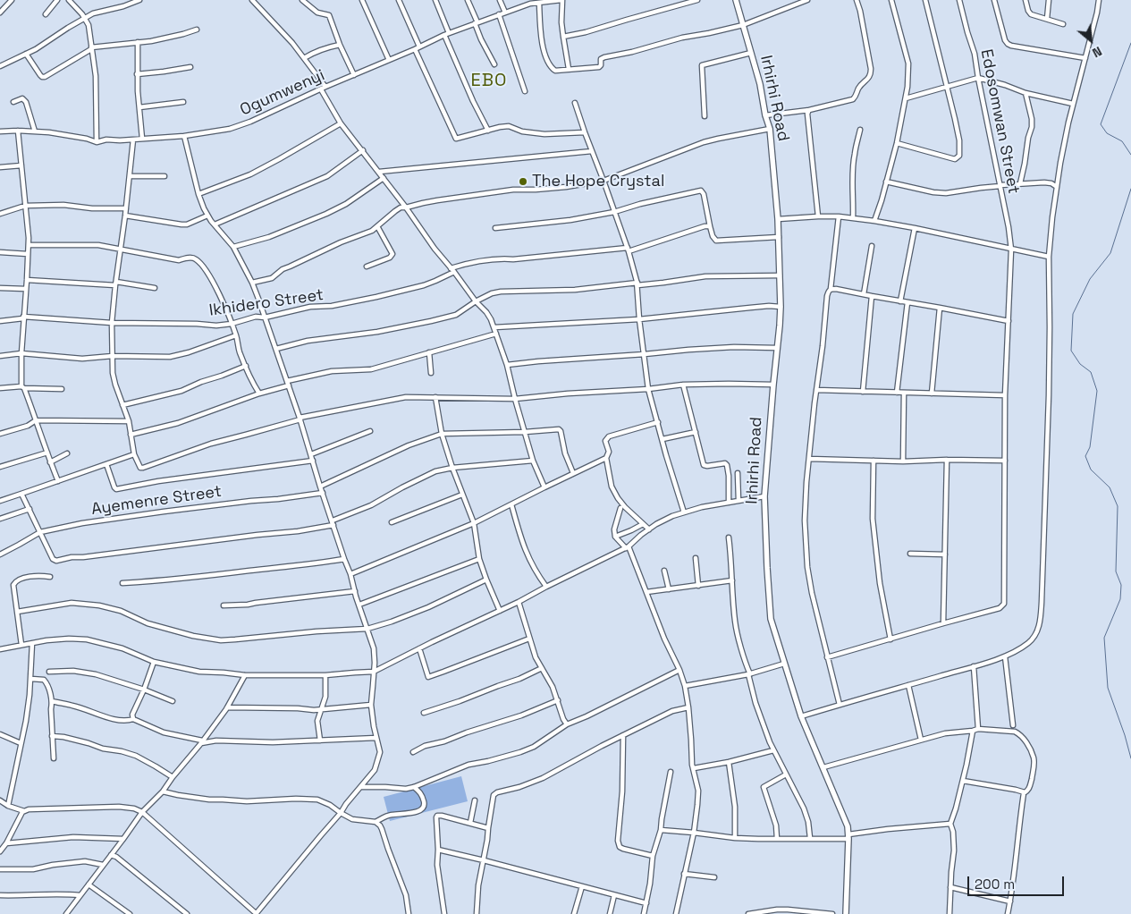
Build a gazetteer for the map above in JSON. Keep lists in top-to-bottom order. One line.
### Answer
{"streets":{"street":["Ogumwenyi","Irhirhi Road","Edosomwan Street","Ikhidero Street","Ayemenre Street"]},"districts":["EBO"],"places":["The Hope Crystal"],"scale_bar":"200 m","north":"bottom right"}
